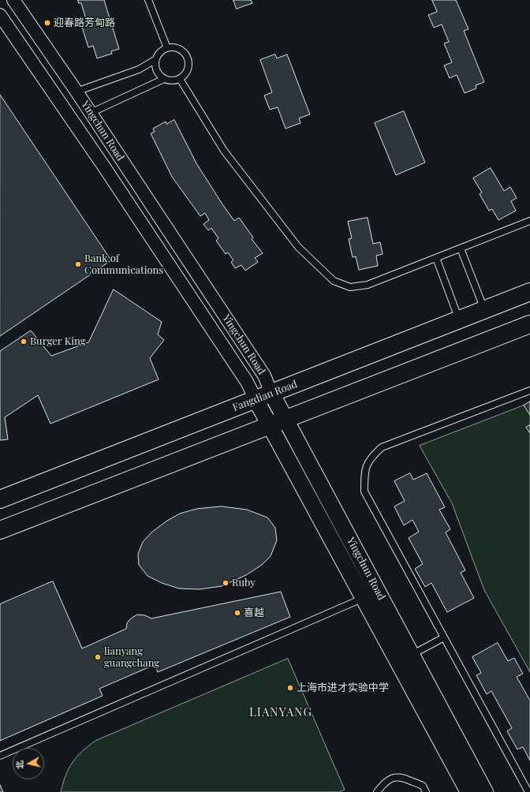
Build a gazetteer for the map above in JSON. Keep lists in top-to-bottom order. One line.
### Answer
{"streets":{"main road":["Fangdian Road"],"street":["Yingchun Road"]},"crossings":[["Yingchun Road","Fangdian Road"]],"districts":["LIANYANG"],"places":["迎春路芳甸路","Bank of Communications","Burger King","Ruby","喜越","lianyang guangchang","上海市进才实验中学"],"north":"left"}
